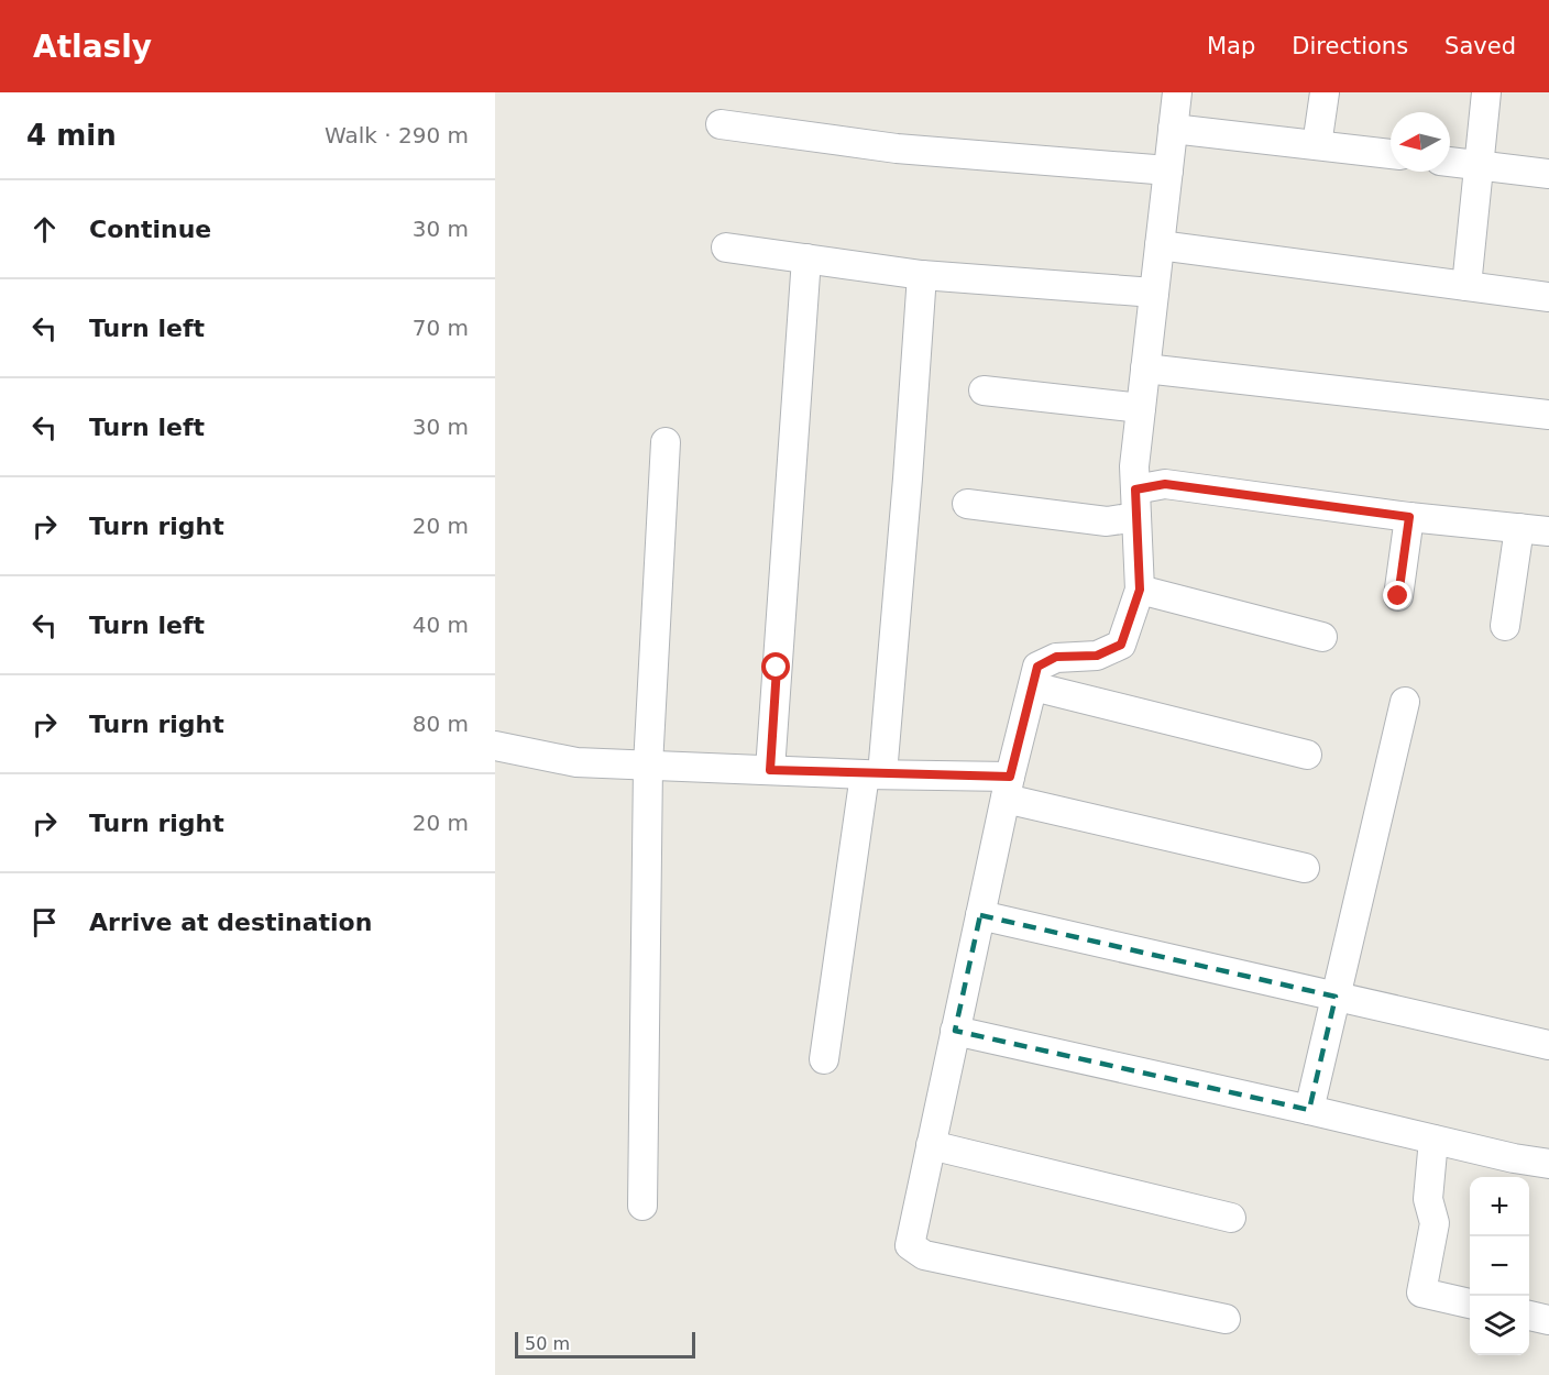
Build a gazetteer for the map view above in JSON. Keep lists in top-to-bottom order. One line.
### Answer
{"scale_bar":"50 m","north":"left","page":{"header":"Atlasly","nav":["Map","Directions","Saved"],"heading":["4 min","Walk · 290 m"],"list":[["Continue","30 m"],["Turn left","70 m"],["Turn left","30 m"],["Turn right","20 m"],["Turn left","40 m"],["Turn right","80 m"],["Turn right","20 m"],"Arrive at destination"],"map_buttons":["+","−"],"scale":"50 m"}}
